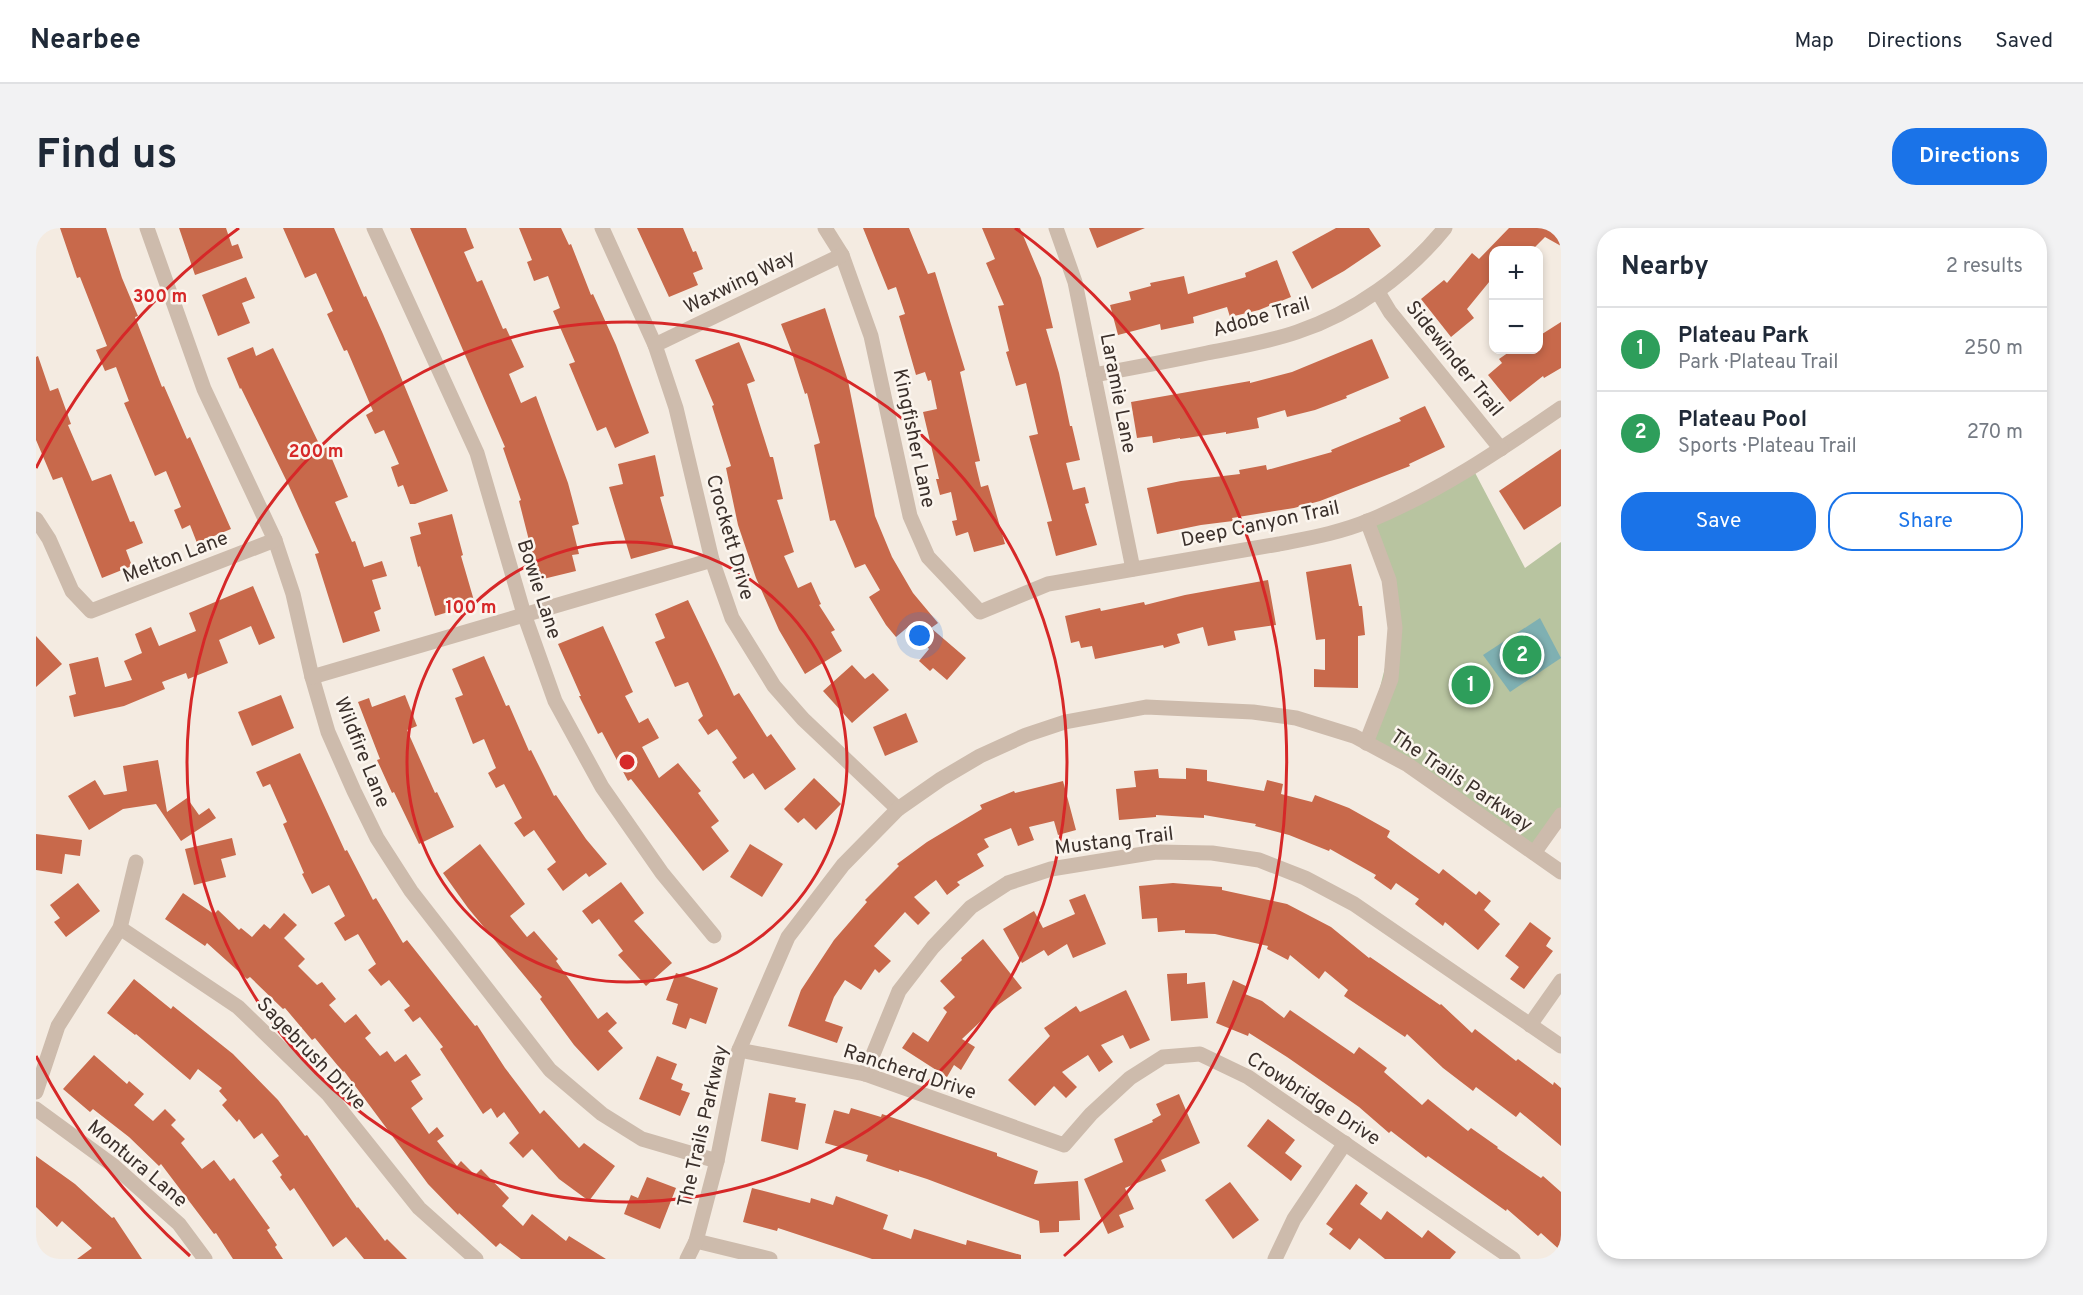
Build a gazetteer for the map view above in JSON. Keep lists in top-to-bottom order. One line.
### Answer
{"streets":{"street":["Waxwing Way","Adobe Trail","Sidewinder Trail","Laramie Lane","Kingfisher Lane","Deep Canyon Trail","Crockett Drive","Melton Lane","Bowie Lane","Wildfire Lane","The Trails Parkway","Mustang Trail","Sagebrush Drive","Rancherd Drive","Crowbridge Drive","Montura Lane"]},"crossings":[["Waxwing Way","Kingfisher Lane"],["Waxwing Way","Crockett Drive"],["Adobe Trail","Sidewinder Trail"],["Adobe Trail","Laramie Lane"],["Sidewinder Trail","Deep Canyon Trail"],["Laramie Lane","Deep Canyon Trail"],["Kingfisher Lane","Deep Canyon Trail"],["Crockett Drive","The Trails Parkway"],["Melton Lane","Wildfire Lane"],["Wildfire Lane","The Trails Parkway"],["The Trails Parkway","Rancherd Drive"],["Mustang Trail","Rancherd Drive"],["Rancherd Drive","Crowbridge Drive"]],"page":{"header":"Nearbee","nav":["Map","Directions","Saved"],"buttons":["Directions",["Save","Share"]],"title":"Find us","heading":["Nearby","2 results"],"map_buttons":["+","−"],"list":[{"mark":"1","name":"Plateau Park","note":"Park · Plateau Trail","value":"250 m"},{"mark":"2","name":"Plateau Pool","note":"Sports · Plateau Trail","value":"270 m"}],"pins":["2","1"]},"rings":["300 m","200 m","100 m"]}
